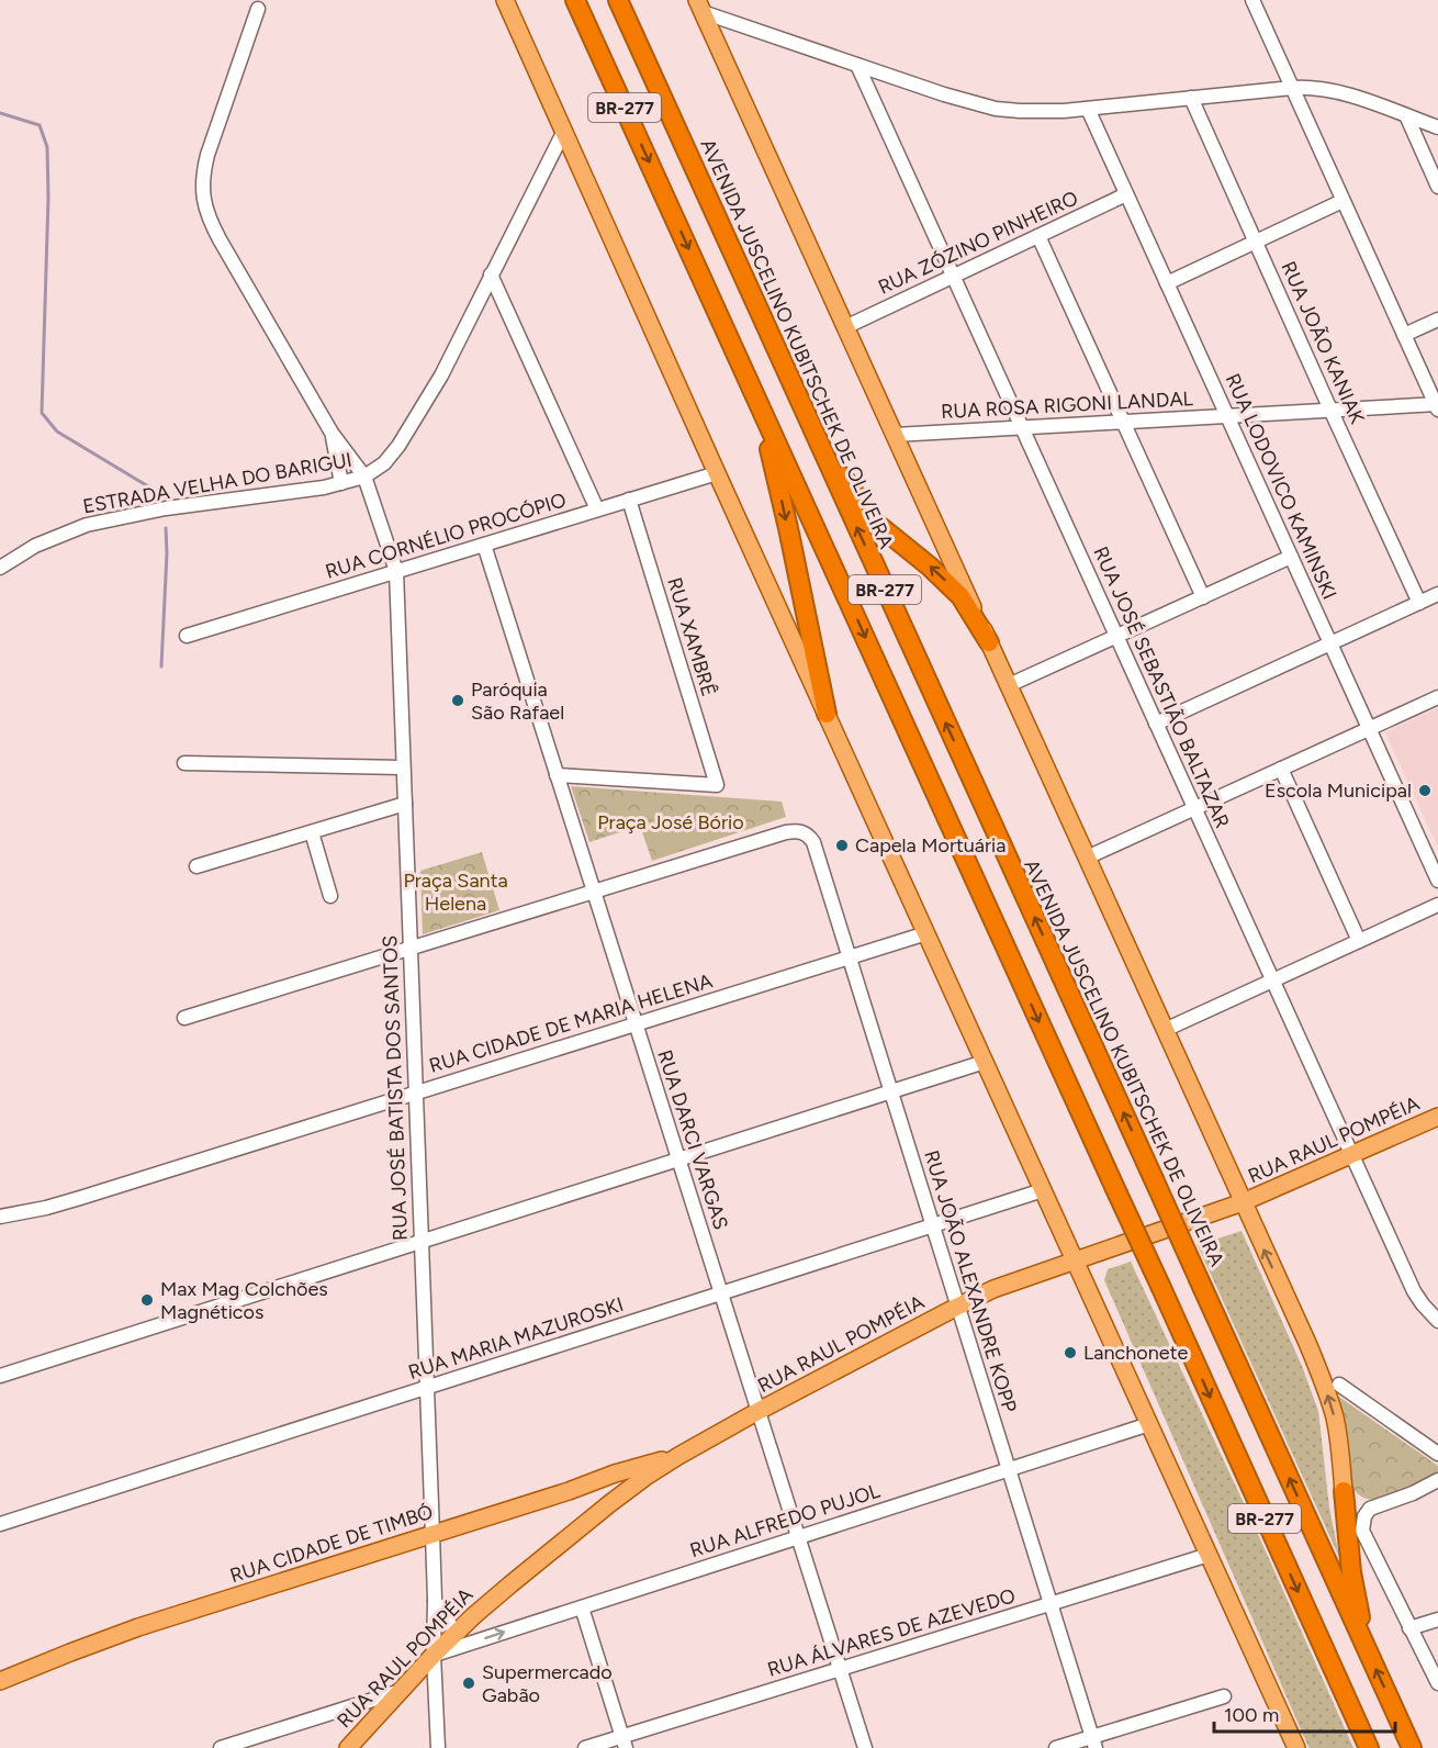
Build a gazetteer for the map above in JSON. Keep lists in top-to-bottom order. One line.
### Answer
{"streets":{"highway":["BR-277","AVENIDA JUSCELINO KUBITSCHEK DE OLIVEIRA"],"main road":["RUA RAUL POMPÉIA","RUA CIDADE DE TIMBÓ"],"street":["RUA ZÓZINO PINHEIRO","RUA JOÃO KANIAK","RUA ROSA RIGONI LANDAL","ESTRADA VELHA DO BARIGUI","RUA LODOVICO KAMINSKI","RUA CORNÉLIO PROCÓPIO","RUA XAMBRÊ","RUA JOSÉ SEBASTIÃO BALTAZAR","RUA CIDADE DE MARIA HELENA","RUA JOSÉ BATISTA DOS SANTOS","RUA DARCI VARGAS","RUA JOÃO ALEXANDRE KOPP","RUA MARIA MAZUROSKI","RUA ALFREDO PUJOL","RUA ÁLVARES DE AZEVEDO"]},"crossings":[["RUA ZÓZINO PINHEIRO","RUA LODOVICO KAMINSKI"],["RUA ZÓZINO PINHEIRO","RUA JOSÉ SEBASTIÃO BALTAZAR"],["RUA JOÃO KANIAK","RUA ROSA RIGONI LANDAL"],["RUA ROSA RIGONI LANDAL","RUA LODOVICO KAMINSKI"],["RUA ROSA RIGONI LANDAL","RUA JOSÉ SEBASTIÃO BALTAZAR"],["ESTRADA VELHA DO BARIGUI","RUA JOSÉ BATISTA DOS SANTOS"],["RUA CORNÉLIO PROCÓPIO","RUA XAMBRÊ"],["RUA CORNÉLIO PROCÓPIO","RUA JOSÉ BATISTA DOS SANTOS"],["RUA CORNÉLIO PROCÓPIO","RUA DARCI VARGAS"],["RUA XAMBRÊ","RUA DARCI VARGAS"],["RUA JOSÉ SEBASTIÃO BALTAZAR","RUA RAUL POMPÉIA"],["RUA CIDADE DE MARIA HELENA","RUA JOSÉ BATISTA DOS SANTOS"],["RUA CIDADE DE MARIA HELENA","RUA DARCI VARGAS"],["RUA CIDADE DE MARIA HELENA","RUA JOÃO ALEXANDRE KOPP"],["RUA JOSÉ BATISTA DOS SANTOS","RUA RAUL POMPÉIA"],["RUA JOSÉ BATISTA DOS SANTOS","RUA MARIA MAZUROSKI"],["RUA JOSÉ BATISTA DOS SANTOS","RUA ALFREDO PUJOL"],["RUA JOSÉ BATISTA DOS SANTOS","RUA CIDADE DE TIMBÓ"],["RUA DARCI VARGAS","RUA RAUL POMPÉIA"],["RUA DARCI VARGAS","RUA JOÃO ALEXANDRE KOPP"],["RUA DARCI VARGAS","RUA MARIA MAZUROSKI"],["RUA DARCI VARGAS","RUA ALFREDO PUJOL"],["RUA DARCI VARGAS","RUA ÁLVARES DE AZEVEDO"],["RUA RAUL POMPÉIA","RUA JOÃO ALEXANDRE KOPP"],["RUA RAUL POMPÉIA","RUA ALFREDO PUJOL"],["RUA RAUL POMPÉIA","RUA CIDADE DE TIMBÓ"],["RUA JOÃO ALEXANDRE KOPP","RUA MARIA MAZUROSKI"],["RUA JOÃO ALEXANDRE KOPP","RUA ALFREDO PUJOL"],["RUA JOÃO ALEXANDRE KOPP","RUA ÁLVARES DE AZEVEDO"]],"parks":["Praça José Bório","Praça Santa Helena"],"places":["Paróquia São Rafael","Escola Municipal","Capela Mortuária","Max Mag Colchões Magnéticos","Lanchonete","Supermercado Gabão"],"scale_bar":"100 m"}
